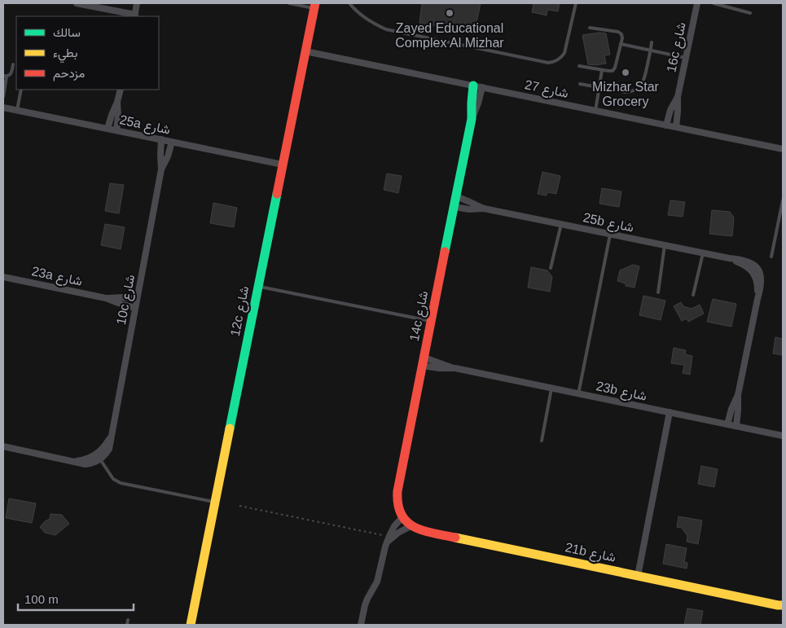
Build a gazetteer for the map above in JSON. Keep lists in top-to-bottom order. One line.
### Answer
{"streets":{"street":["16c شارع","شارع 27","25a شارع","25b شارع","23a شارع","10c شارع","12c شارع","14c شارع","23b شارع","21b شارع"]},"crossings":[["16c شارع","شارع 27"],["شارع 27","12c شارع"],["شارع 27","14c شارع"],["25a شارع","10c شارع"],["25a شارع","12c شارع"],["25b شارع","14c شارع"],["25b شارع","23b شارع"],["23a شارع","10c شارع"],["14c شارع","23b شارع"],["14c شارع","21b شارع"]],"places":["Zayed Educational Complex Al Mizhar","Mizhar Star Grocery"],"legend":["سالك","بطيء","مزدحم"],"scale_bar":"100 m"}
